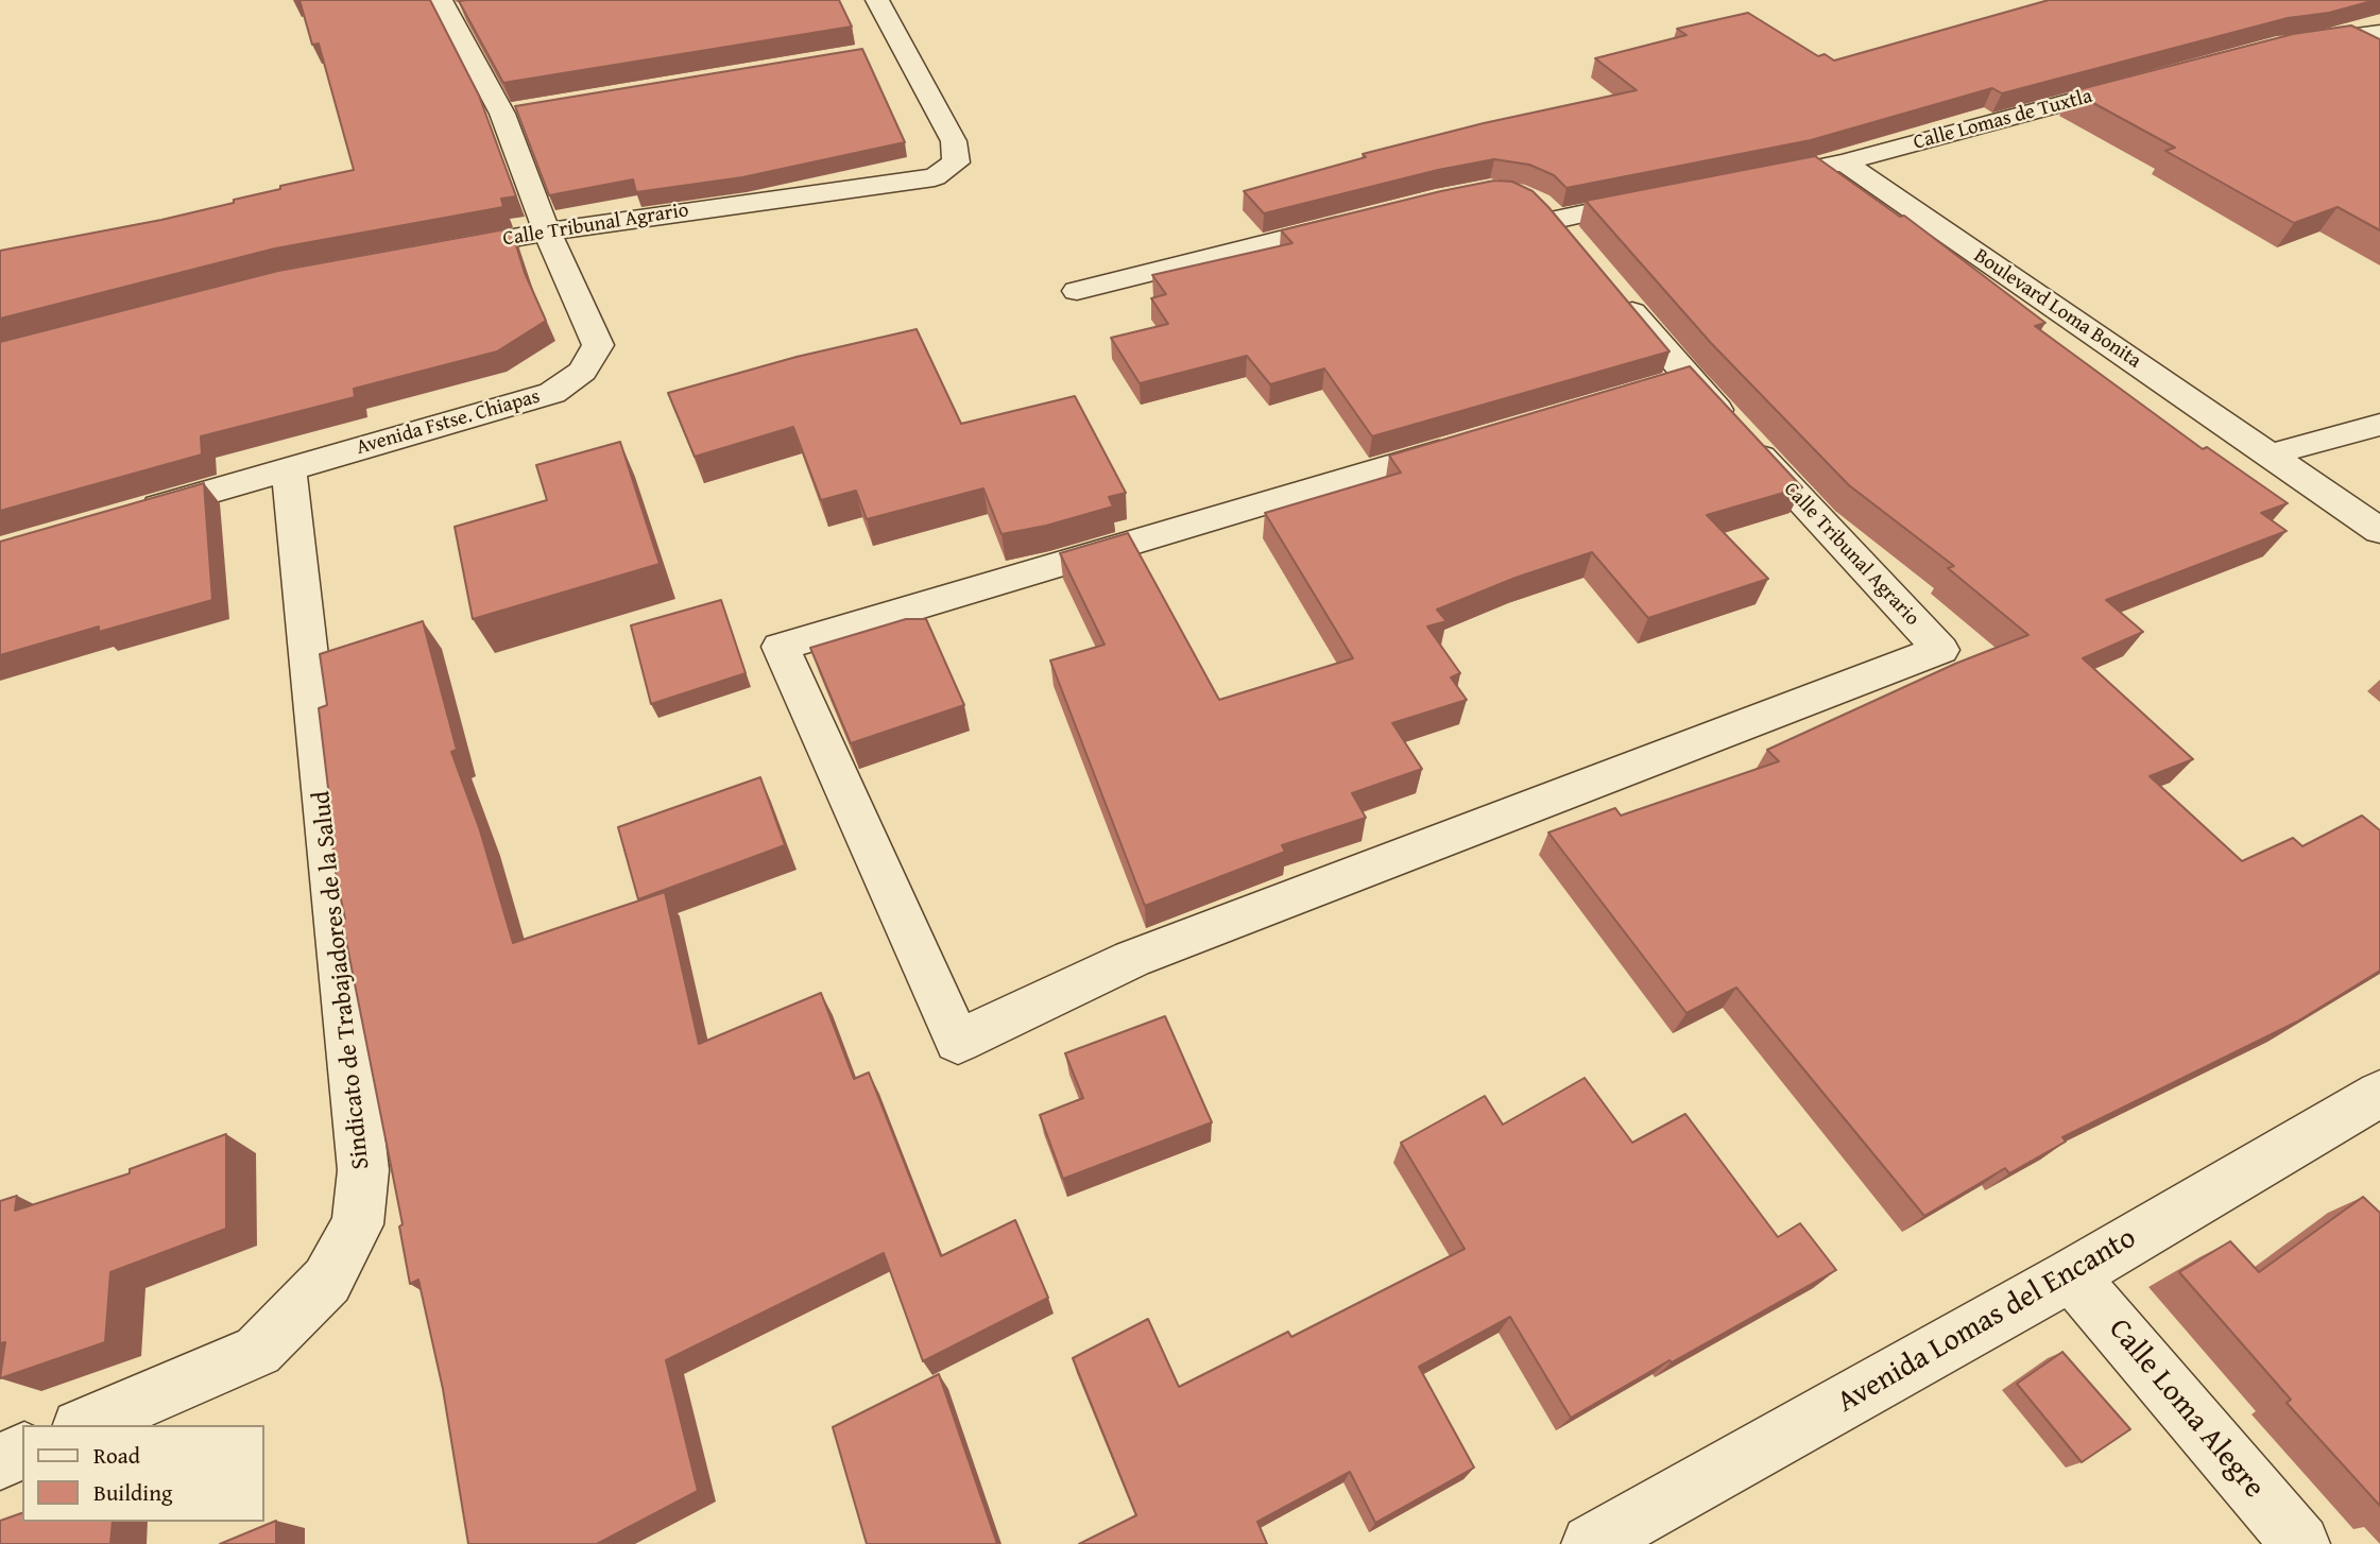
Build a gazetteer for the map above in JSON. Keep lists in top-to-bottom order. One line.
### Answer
{"streets":{"street":["Calle Lomas de Tuxtla","Calle Tribunal Agrario","Boulevard Loma Bonita","Avenida Fstse. Chiapas","Sindicato de Trabajadores de la Salud","Avenida Lomas del Encanto","Calle Loma Alegre"]},"crossings":[["Calle Lomas de Tuxtla","Boulevard Loma Bonita"],["Calle Tribunal Agrario","Avenida Fstse. Chiapas"],["Avenida Fstse. Chiapas","Sindicato de Trabajadores de la Salud"],["Avenida Lomas del Encanto","Calle Loma Alegre"]],"legend":["Road","Building"]}
